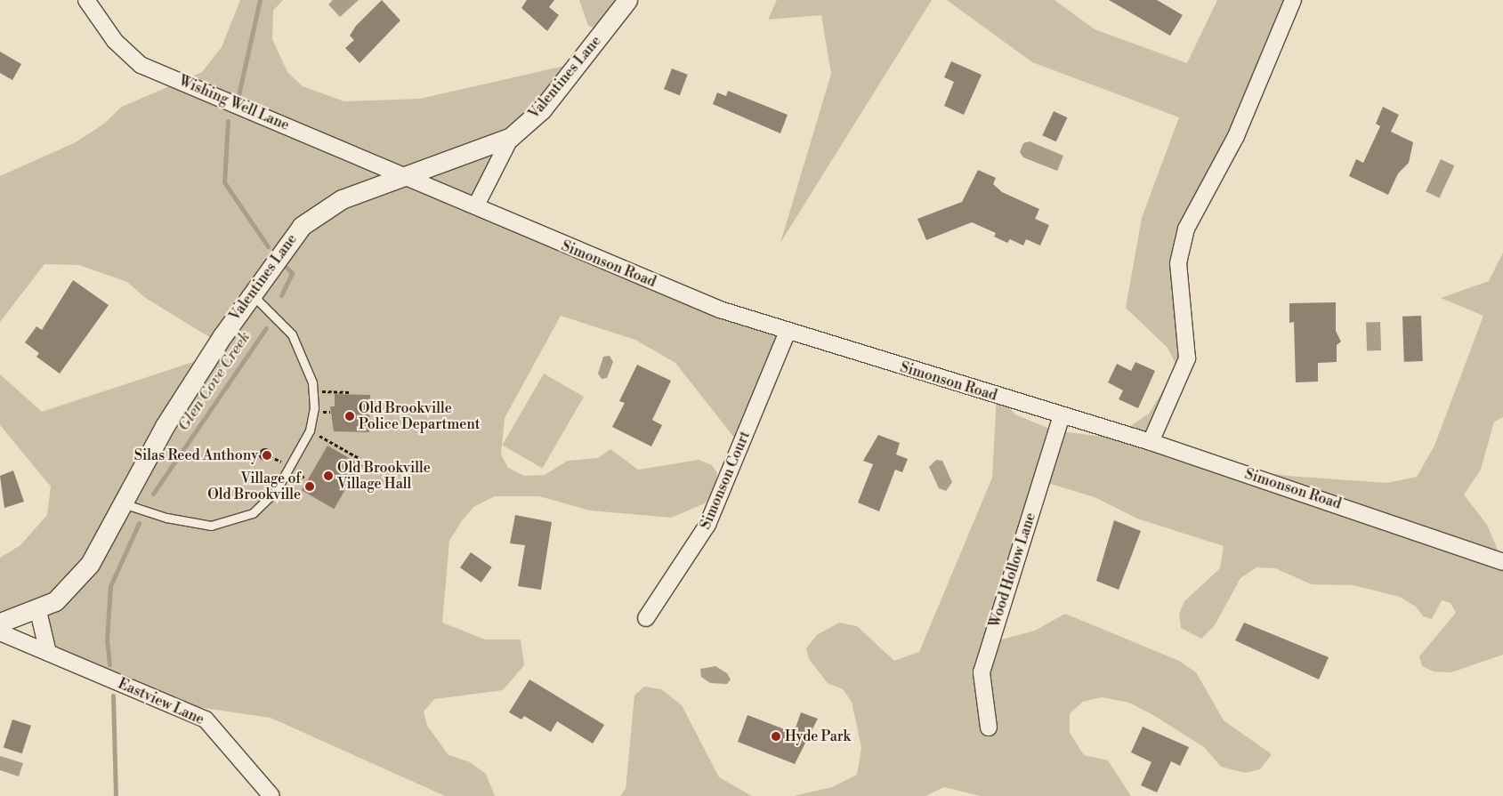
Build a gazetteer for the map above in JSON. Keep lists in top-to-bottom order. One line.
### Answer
{"streets":{"street":["Valentines Lane","Wishing Well Lane","Simonson Road","Simonson Court","Wood Hollow Lane","Eastview Lane"]},"crossings":[["Valentines Lane","Wishing Well Lane"],["Valentines Lane","Simonson Road"],["Wishing Well Lane","Simonson Road"],["Simonson Road","Simonson Court"],["Simonson Road","Wood Hollow Lane"]],"water":["Glen Cove Creek"],"places":["Old Brookville Police Department","Silas Reed Anthony","Old Brookville Village Hall","Village of Old Brookville","Hyde Park"]}
